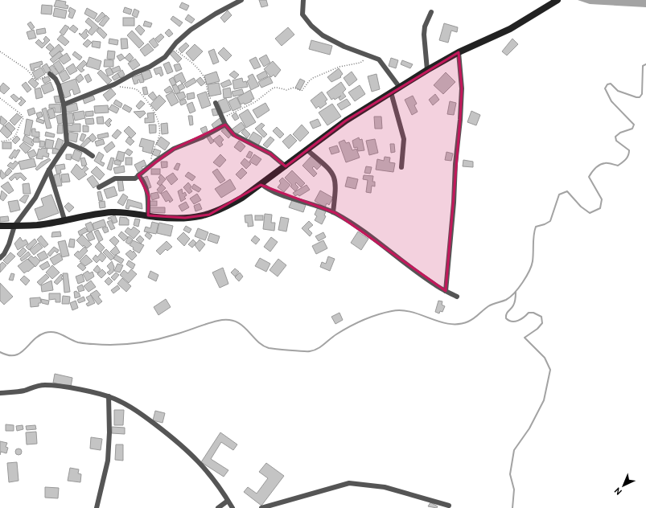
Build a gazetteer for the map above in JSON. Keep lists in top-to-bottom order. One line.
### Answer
{"north":"bottom left"}
